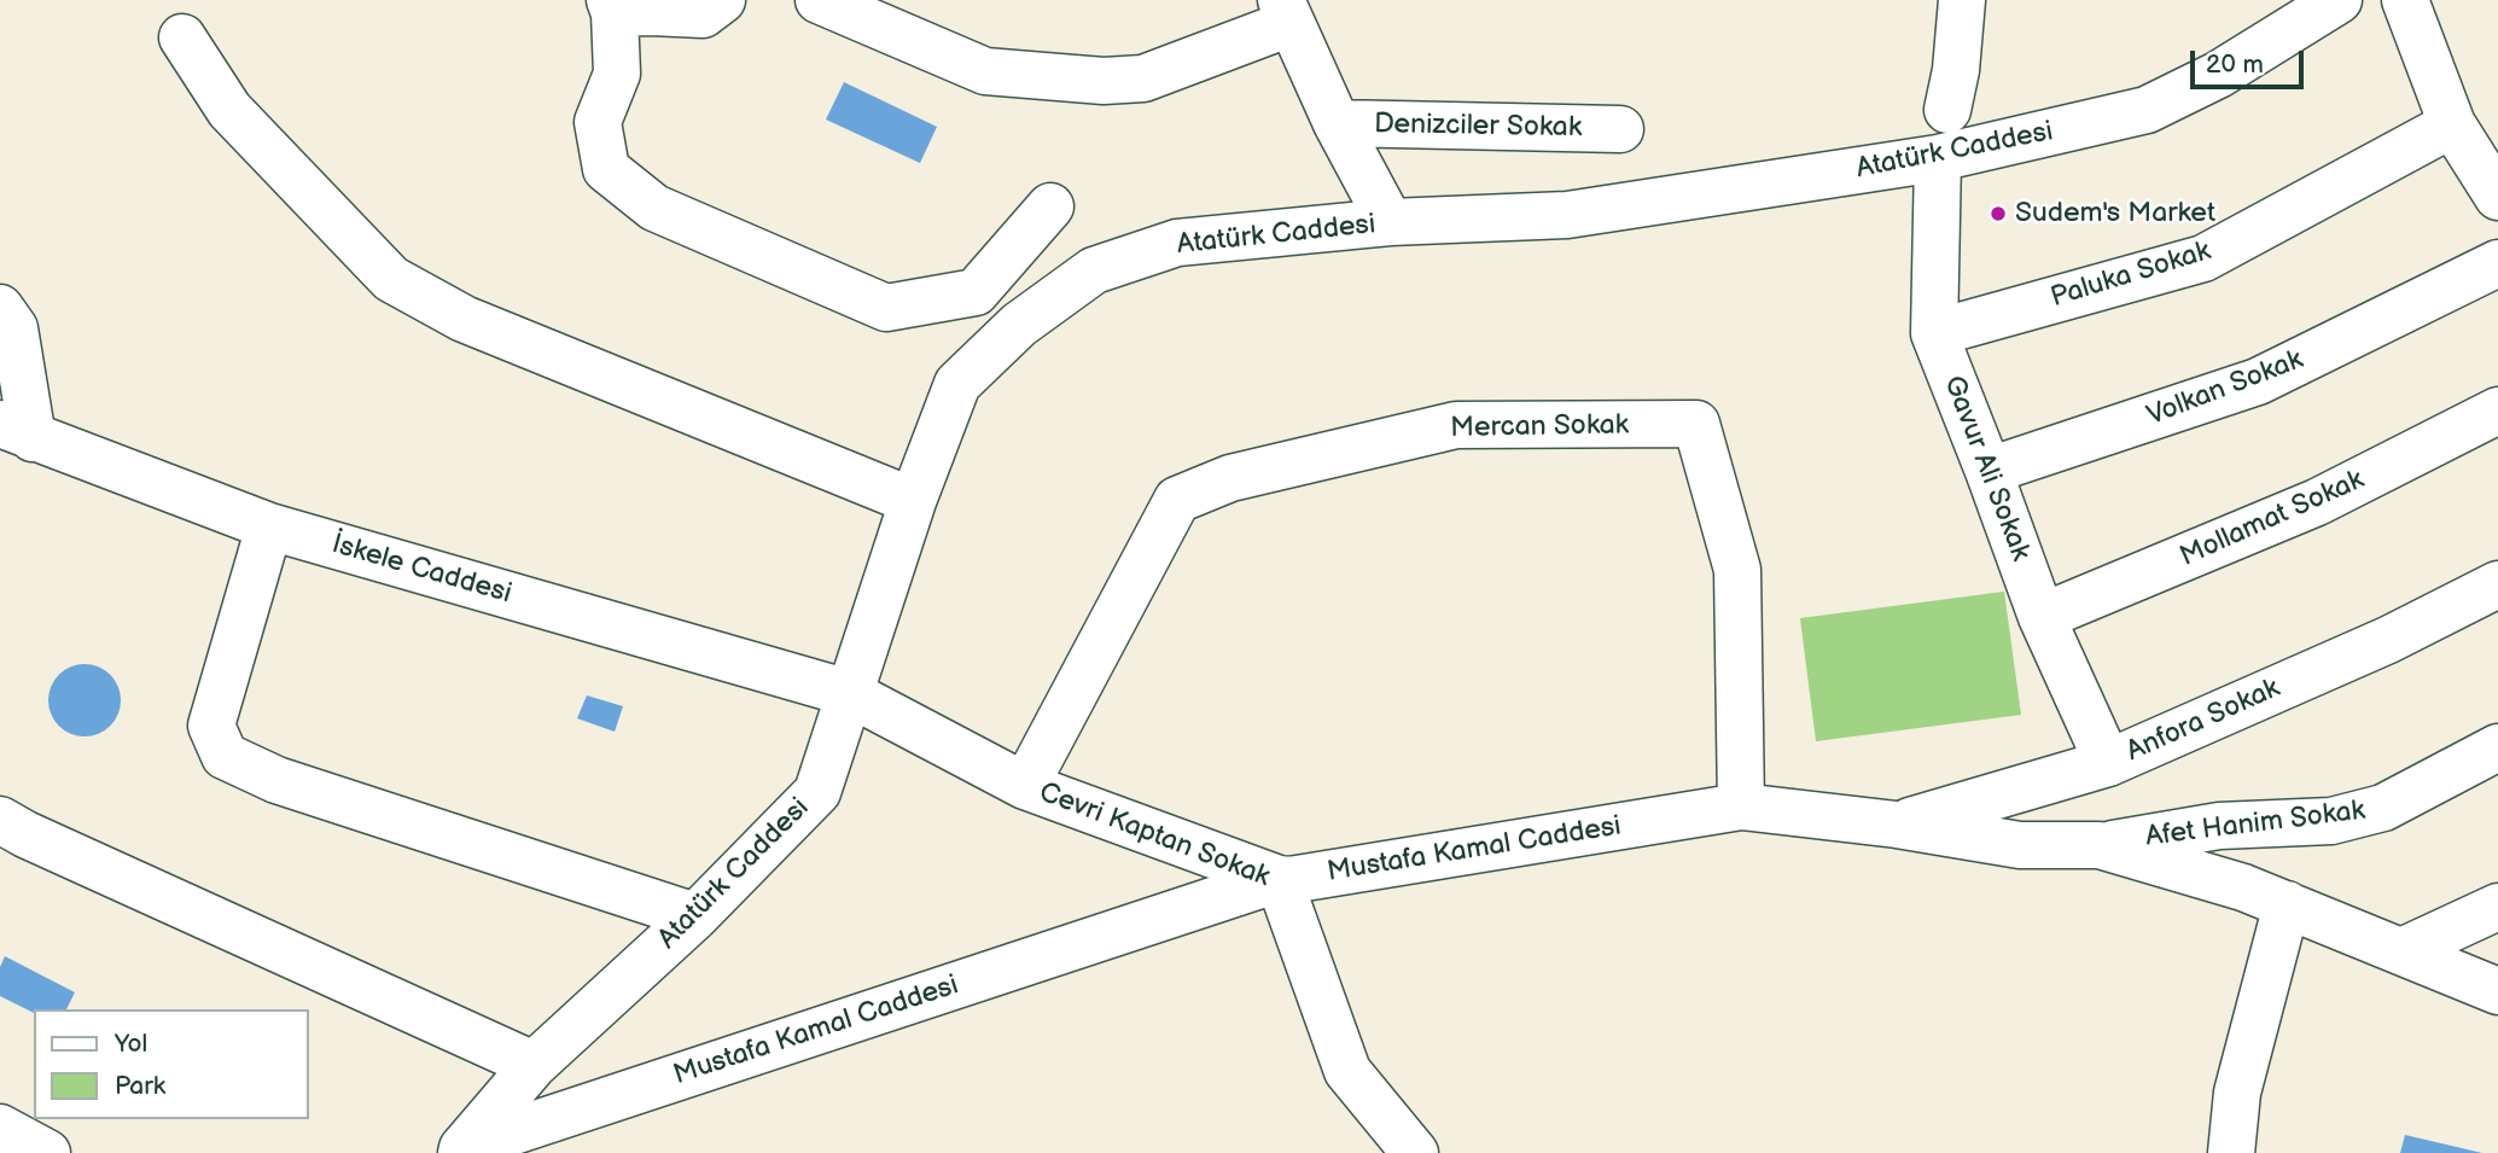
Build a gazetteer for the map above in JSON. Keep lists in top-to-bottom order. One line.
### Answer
{"streets":{"street":["Denizciler Sokak","Atatürk Caddesi","Paluka Sokak","Volkan Sokak","Mercan Sokak","Gavur Ali Sokak","Mollamat Sokak","İskele Caddesi","Anfora Sokak","Afet Hanim Sokak","Cevri Kaptan Sokak","Mustafa Kamal Caddesi"]},"crossings":[["Atatürk Caddesi","Gavur Ali Sokak"],["Atatürk Caddesi","İskele Caddesi"],["Atatürk Caddesi","Cevri Kaptan Sokak"],["Atatürk Caddesi","Mustafa Kamal Caddesi"],["Paluka Sokak","Gavur Ali Sokak"],["Volkan Sokak","Gavur Ali Sokak"],["Mercan Sokak","Cevri Kaptan Sokak"],["Mercan Sokak","Mustafa Kamal Caddesi"],["Gavur Ali Sokak","Mollamat Sokak"],["Gavur Ali Sokak","Anfora Sokak"],["İskele Caddesi","Cevri Kaptan Sokak"],["Anfora Sokak","Mustafa Kamal Caddesi"],["Afet Hanim Sokak","Mustafa Kamal Caddesi"],["Cevri Kaptan Sokak","Mustafa Kamal Caddesi"]],"places":["Sudem's Market"],"legend":["Yol","Park"],"scale_bar":"20 m"}
